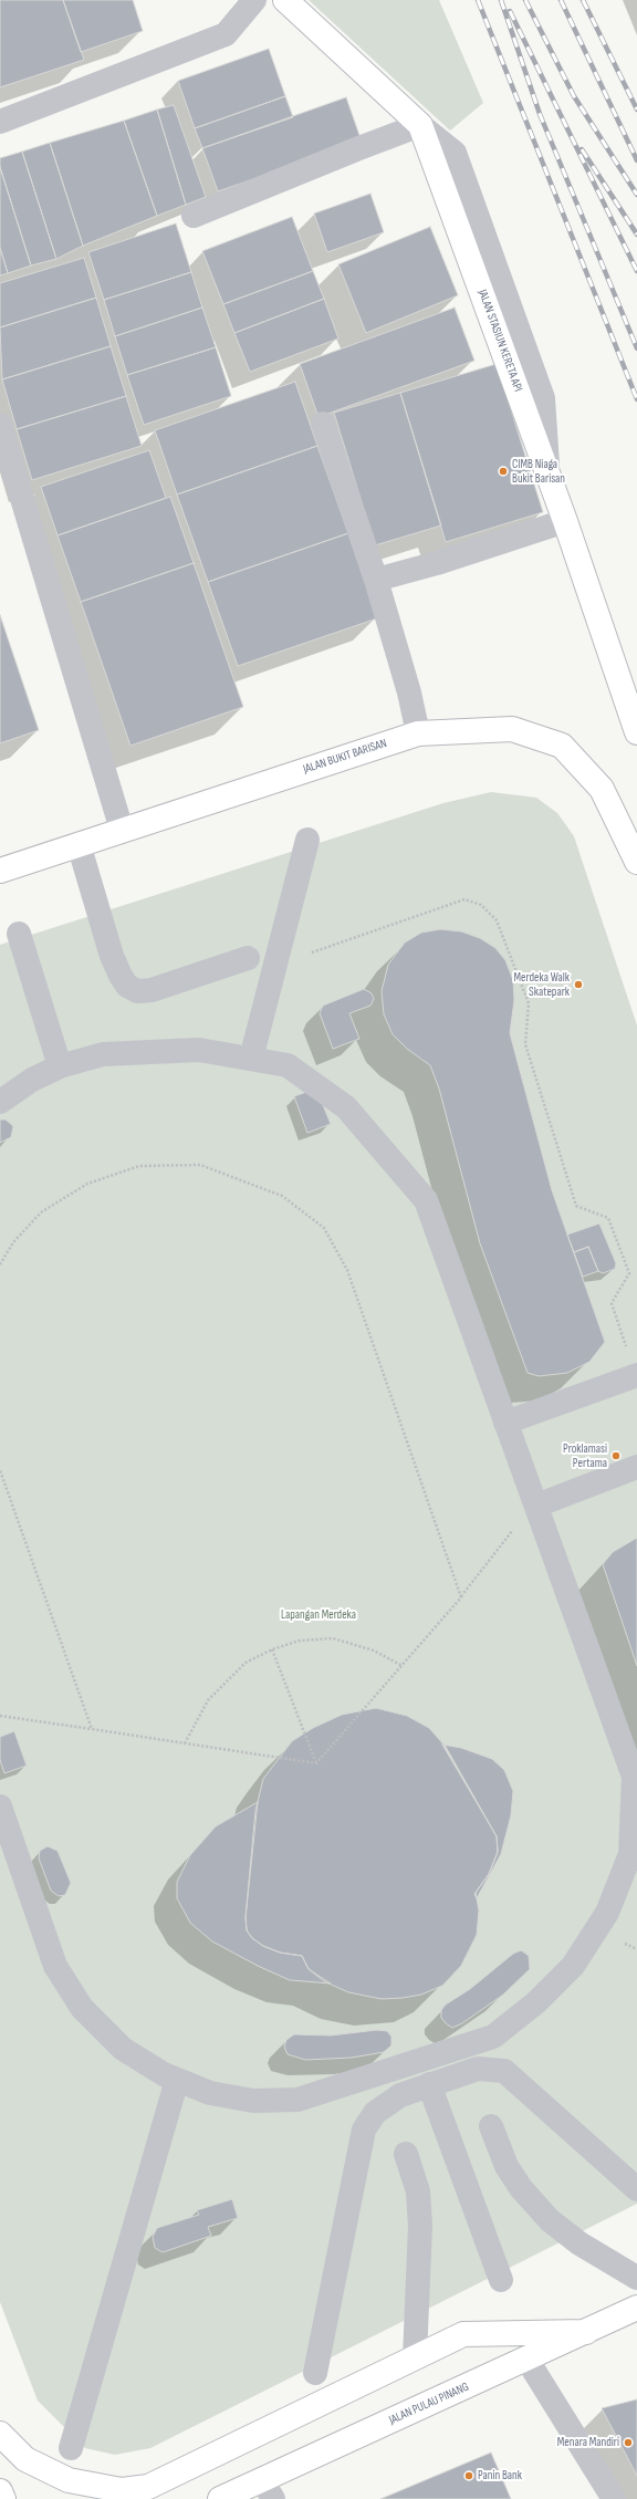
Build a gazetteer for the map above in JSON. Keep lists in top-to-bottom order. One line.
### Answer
{"streets":{"main road":["JALAN STASIUN KERETA API","JALAN BUKIT BARISAN","JALAN PULAU PINANG"]},"parks":["Lapangan Merdeka"],"places":["CIMB Niaga Bukit Barisan","Merdeka Walk Skatepark","Proklamasi Pertama","Menara Mandiri","Panin Bank"]}
